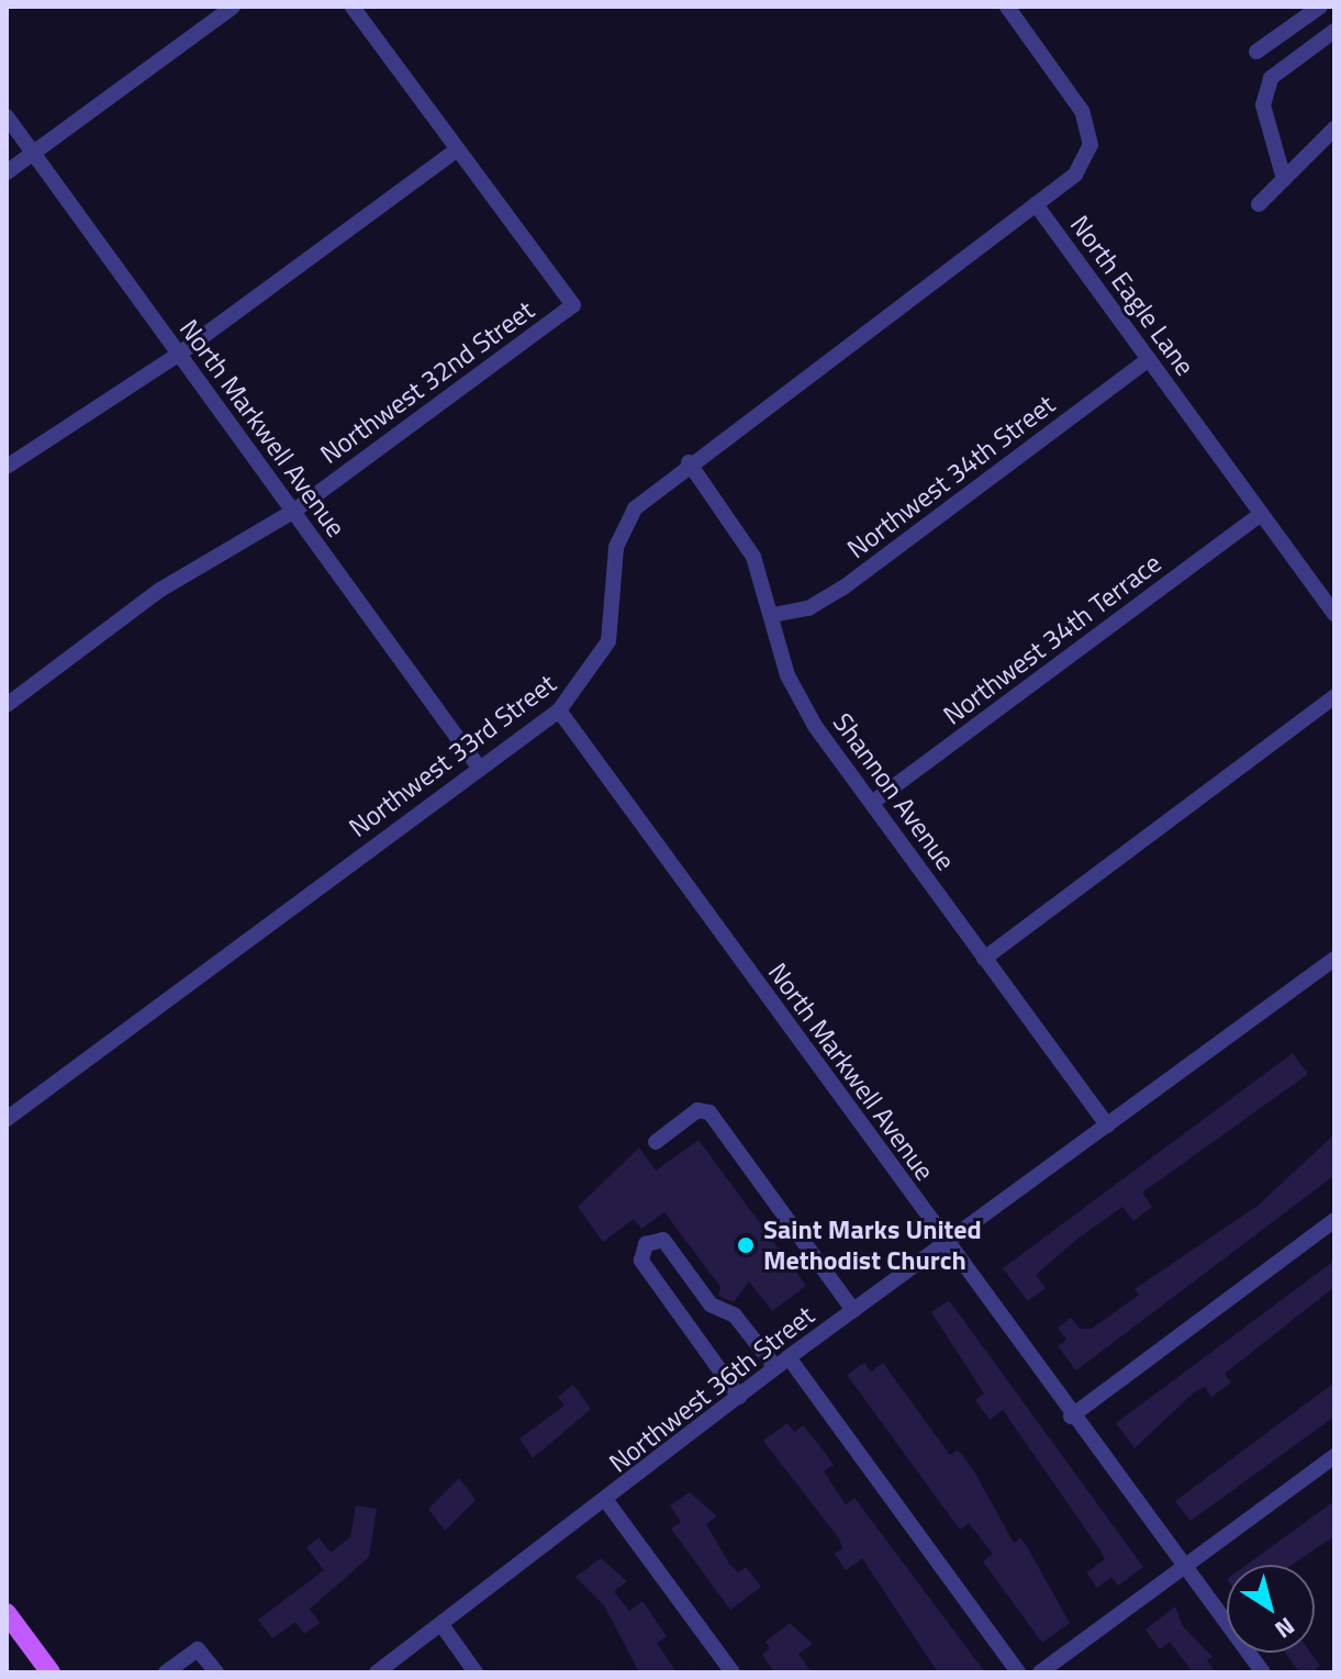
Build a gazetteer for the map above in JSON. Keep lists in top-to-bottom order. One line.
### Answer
{"streets":{"street":["North Eagle Lane","Northwest 32nd Street","North Markwell Avenue","Northwest 34th Street","Northwest 34th Terrace","Northwest 33rd Street","Shannon Avenue","Northwest 36th Street"]},"crossings":[["North Eagle Lane","Northwest 34th Street"],["North Eagle Lane","Northwest 34th Terrace"],["North Eagle Lane","Northwest 33rd Street"],["Northwest 32nd Street","North Markwell Avenue"],["North Markwell Avenue","Northwest 33rd Street"],["North Markwell Avenue","Northwest 36th Street"],["Northwest 34th Street","Shannon Avenue"],["Northwest 34th Terrace","Shannon Avenue"],["Northwest 33rd Street","Shannon Avenue"],["Shannon Avenue","Northwest 36th Street"]],"places":["Saint Marks United Methodist Church"],"north":"bottom right"}
